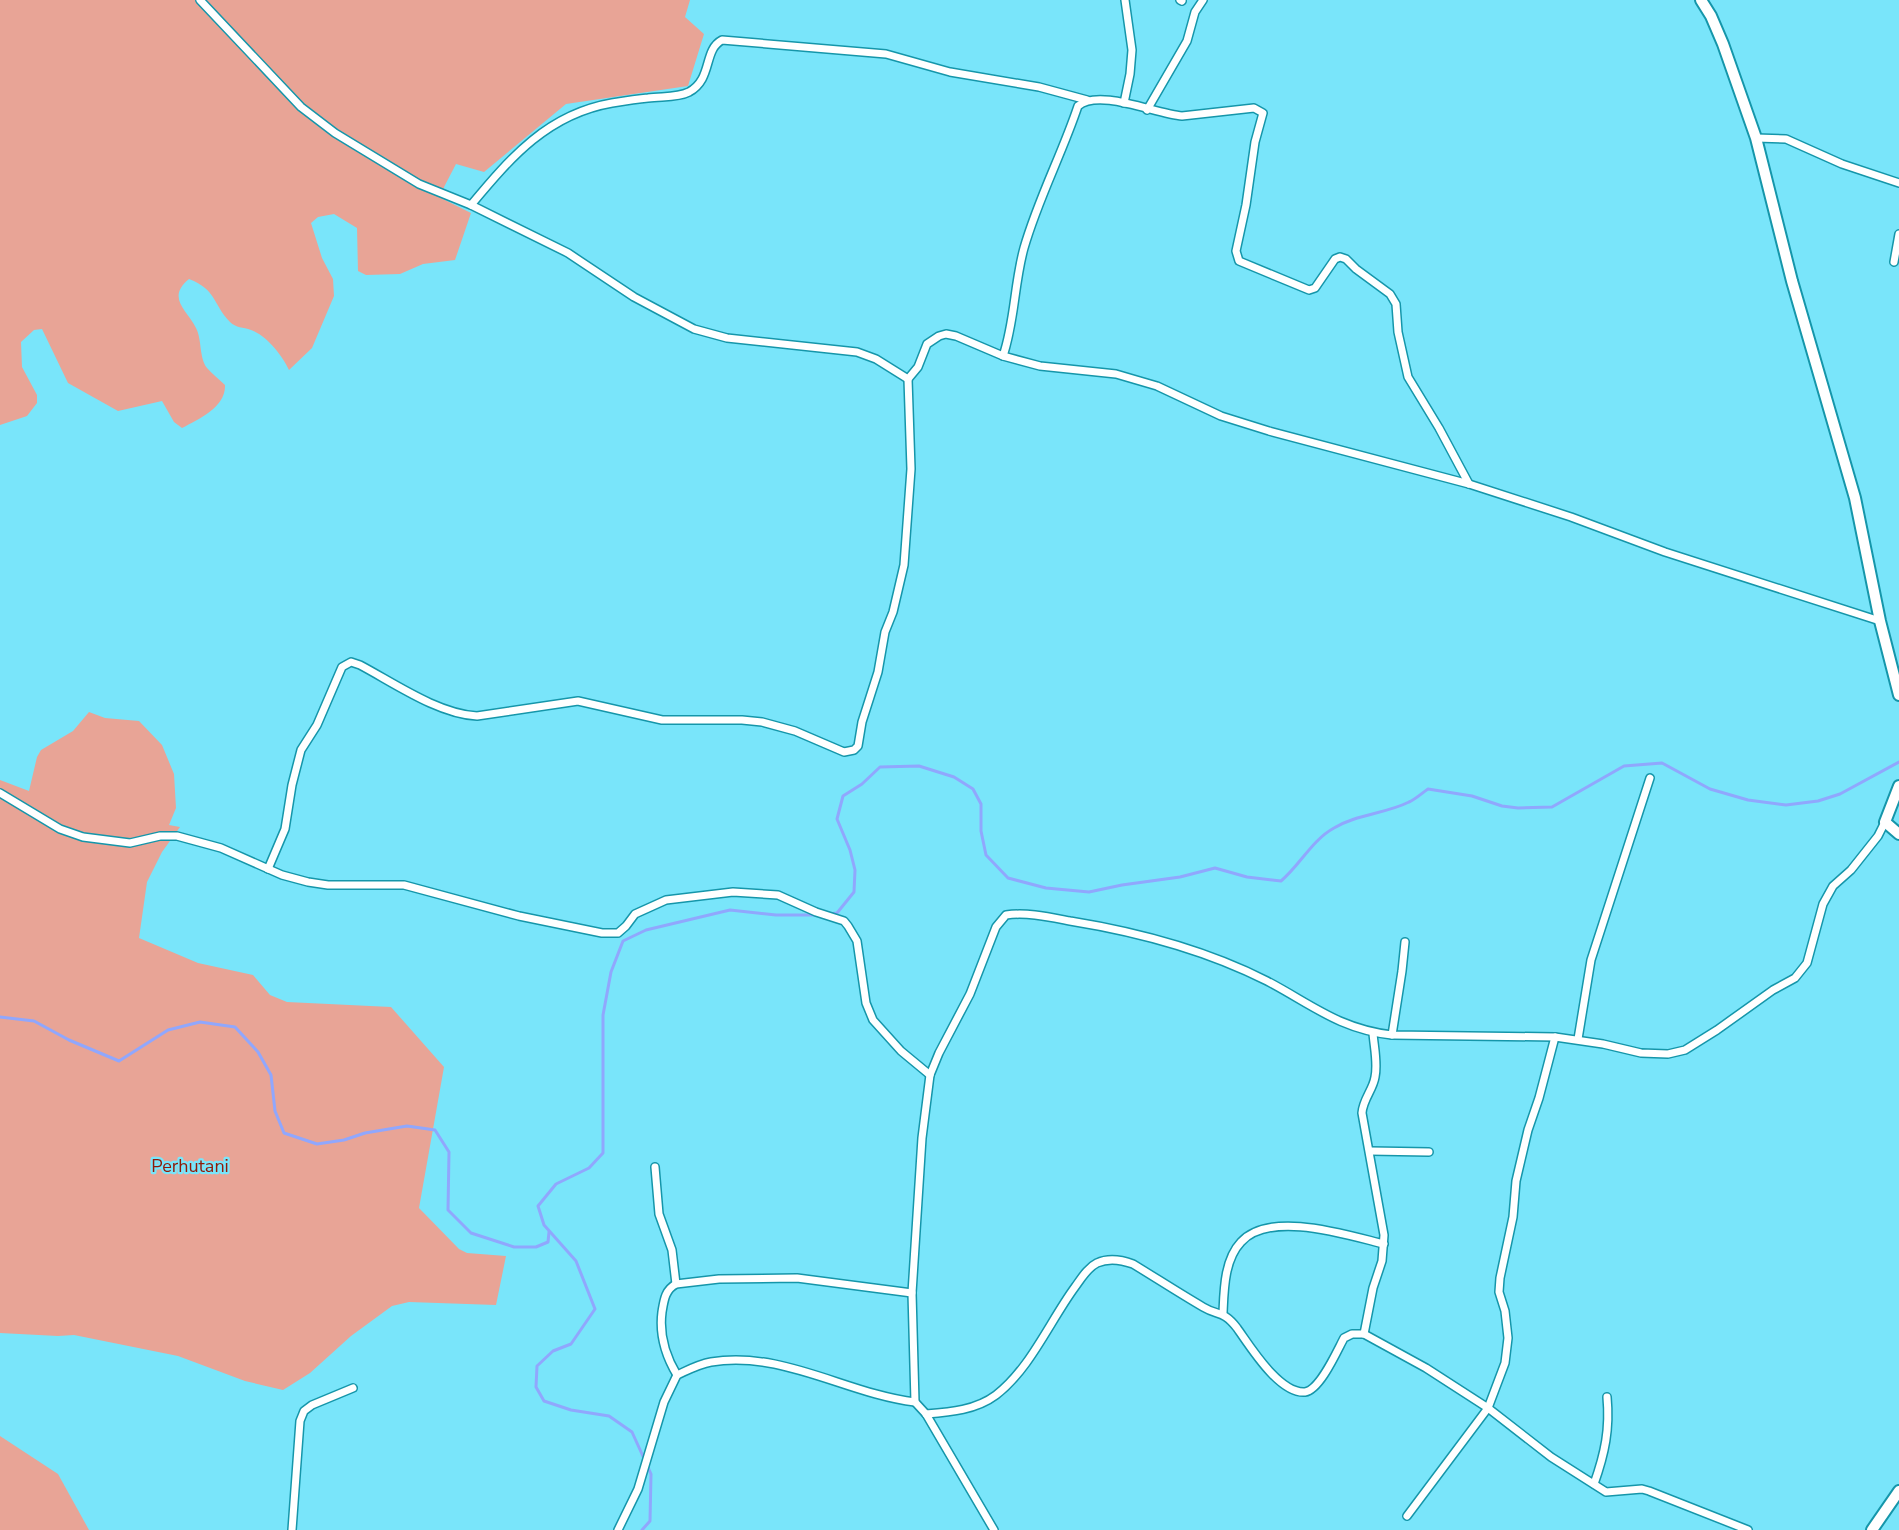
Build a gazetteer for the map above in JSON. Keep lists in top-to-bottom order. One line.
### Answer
{"parks":["Perhutani"]}
